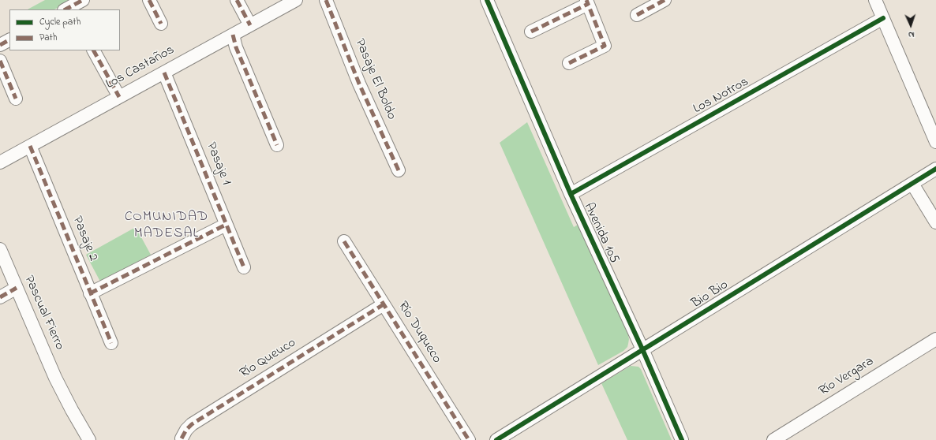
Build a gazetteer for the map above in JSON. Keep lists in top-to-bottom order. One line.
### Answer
{"streets":{"street":["Los Castaños","Pasaje El Boldo","Los Notros","Pasaje 1","Avenida 105","Pasaje 2","Bio Bio","Pascual Fierro","Río Duqueco","Río Queuco","Río Vergara"]},"crossings":[["Los Castaños","Pasaje 1"],["Los Castaños","Pasaje 2"],["Los Notros","Avenida 105"],["Avenida 105","Bio Bio"],["Río Duqueco","Río Queuco"]],"districts":["COMUNIDAD MADESAL"],"legend":["Cycle path","Path"],"north":"bottom"}
